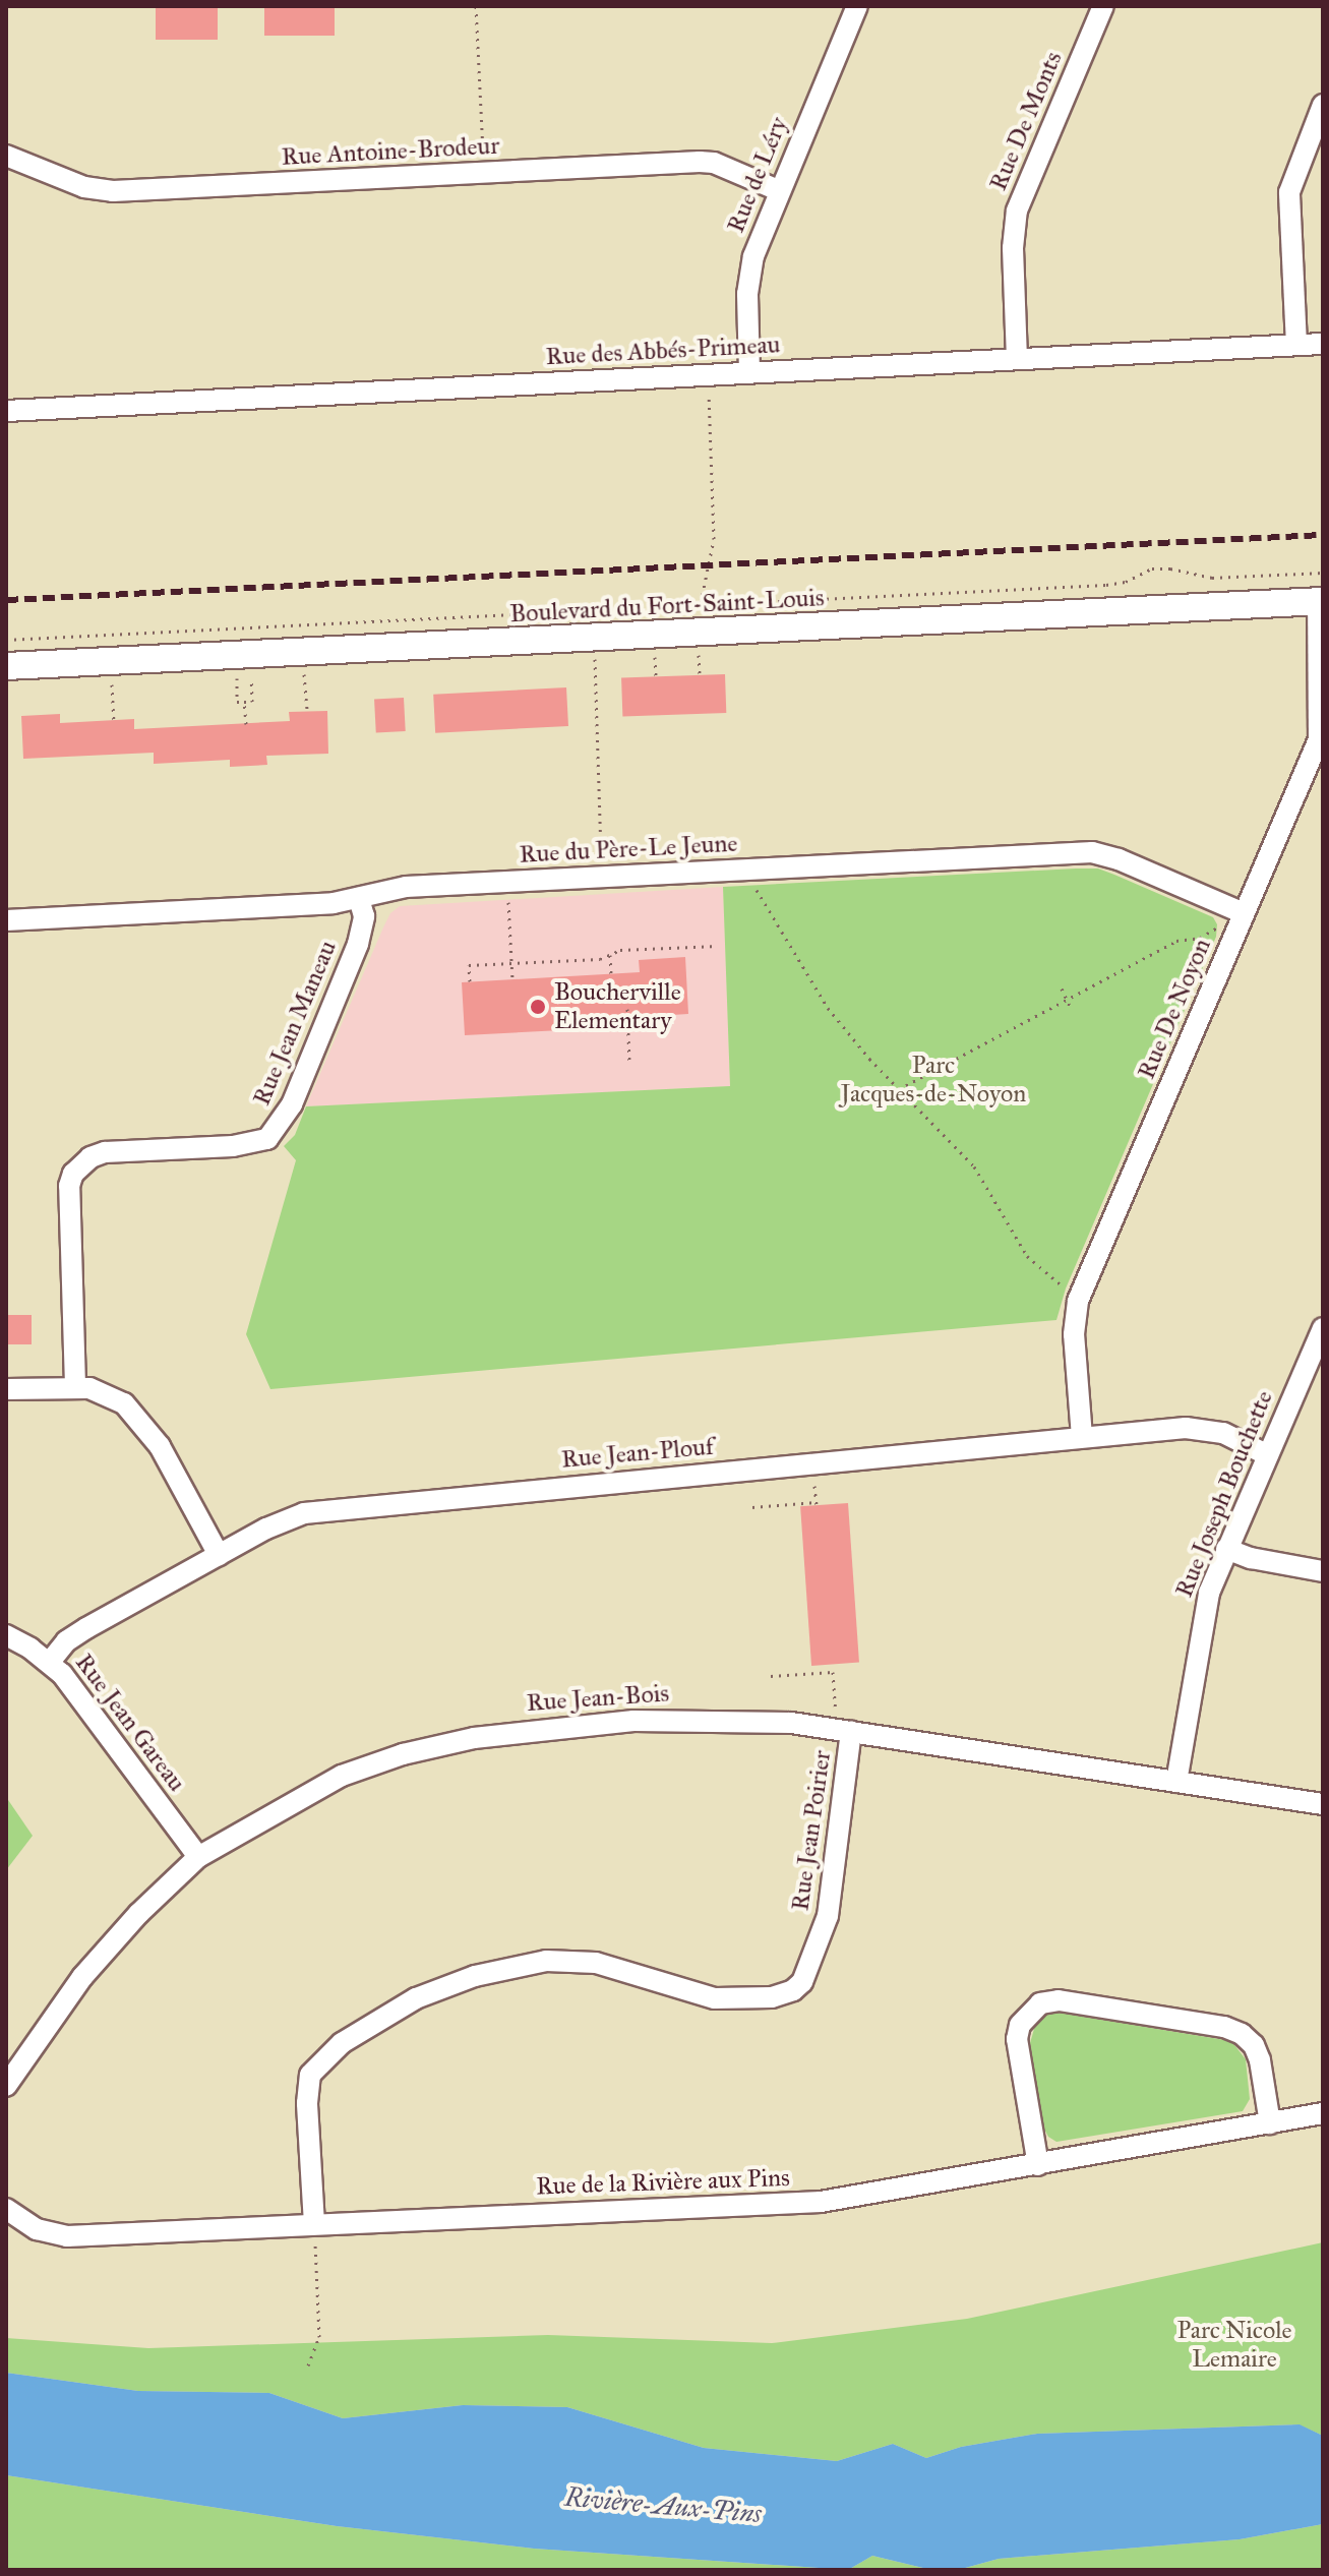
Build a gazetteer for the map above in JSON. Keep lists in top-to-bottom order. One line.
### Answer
{"streets":{"street":["Rue De Monts","Rue Antoine-Brodeur","Rue de Léry","Rue des Abbés-Primeau","Boulevard du Fort-Saint-Louis","Rue du Père-Le Jeune","Rue De Noyon","Rue Jean Maneau","Rue Jean-Plouf","Rue Joseph Bouchette","Rue Jean-Bois","Rue Jean Gareau","Rue Jean Poirier","Rue de la Rivière aux Pins"]},"crossings":[["Rue De Monts","Rue des Abbés-Primeau"],["Rue Antoine-Brodeur","Rue de Léry"],["Rue de Léry","Rue des Abbés-Primeau"],["Boulevard du Fort-Saint-Louis","Rue De Noyon"],["Rue du Père-Le Jeune","Rue De Noyon"],["Rue du Père-Le Jeune","Rue Jean Maneau"],["Rue De Noyon","Rue Jean-Plouf"],["Rue Jean-Plouf","Rue Joseph Bouchette"],["Rue Jean-Plouf","Rue Jean Gareau"],["Rue Joseph Bouchette","Rue Jean-Bois"],["Rue Jean-Bois","Rue Jean Gareau"],["Rue Jean-Bois","Rue Jean Poirier"],["Rue Jean Poirier","Rue de la Rivière aux Pins"]],"water":["Rivière-Aux-Pins"],"parks":["Parc Jacques-de-Noyon","Parc Nicole Lemaire"],"places":["Boucherville Elementary"]}
